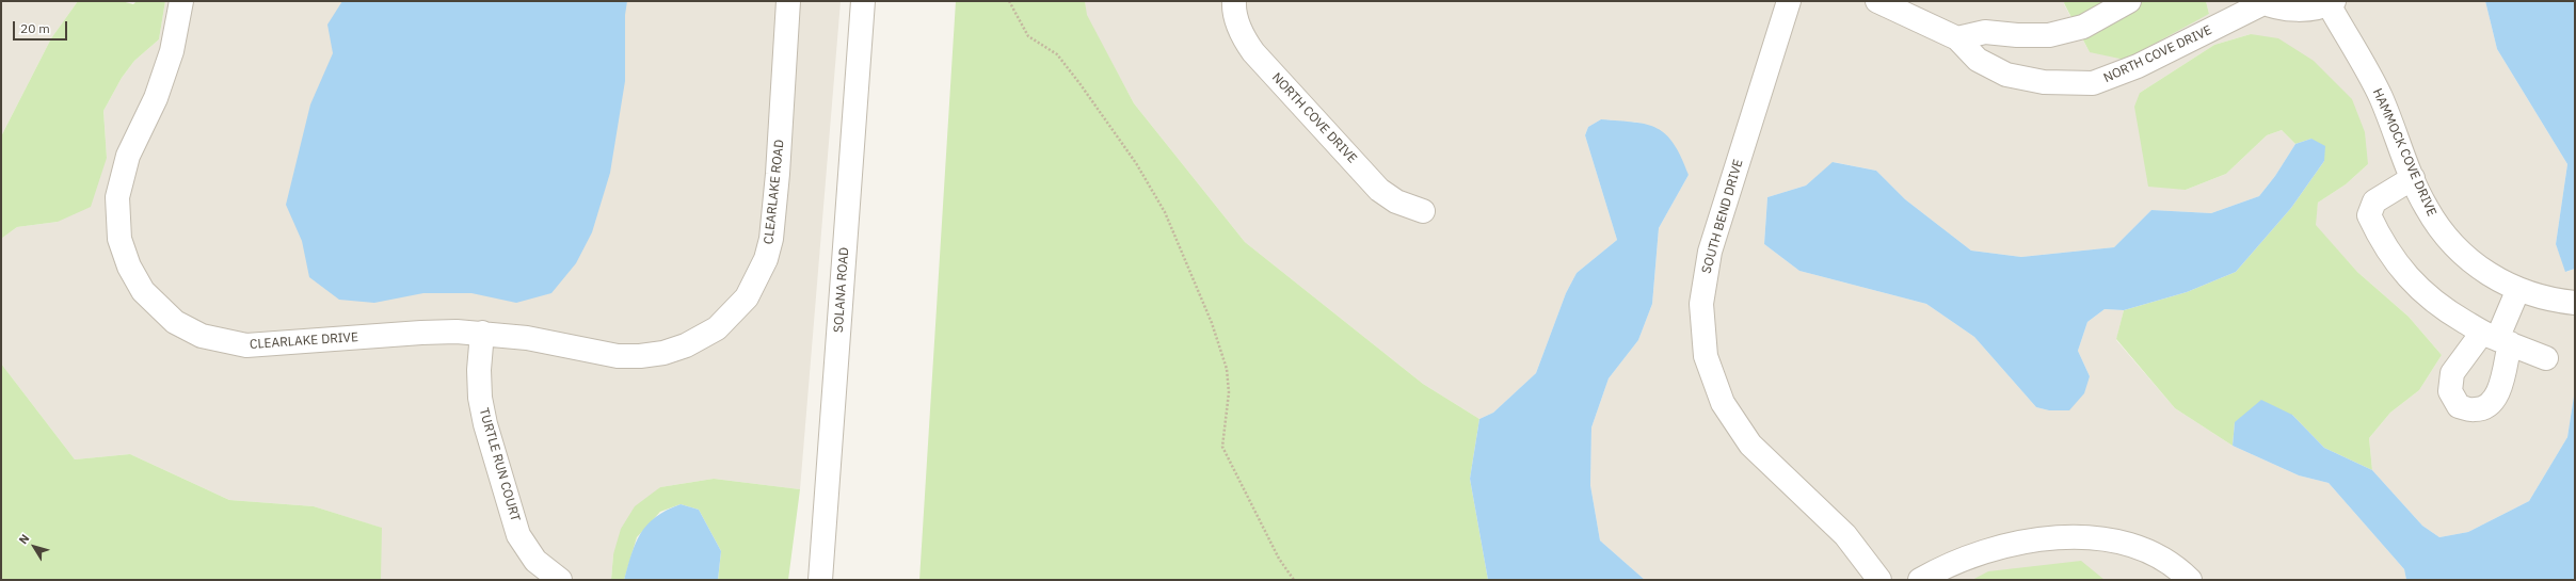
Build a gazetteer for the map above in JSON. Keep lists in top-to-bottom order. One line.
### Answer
{"streets":{"street":["NORTH COVE DRIVE","HAMMOCK COVE DRIVE","CLEARLAKE ROAD","SOUTH BEND DRIVE","SOLANA ROAD","CLEARLAKE DRIVE","TURTLE RUN COURT"]},"crossings":[["NORTH COVE DRIVE","HAMMOCK COVE DRIVE"],["CLEARLAKE ROAD","CLEARLAKE DRIVE"],["CLEARLAKE ROAD","TURTLE RUN COURT"],["CLEARLAKE DRIVE","TURTLE RUN COURT"]],"scale_bar":"20 m","north":"top left"}
